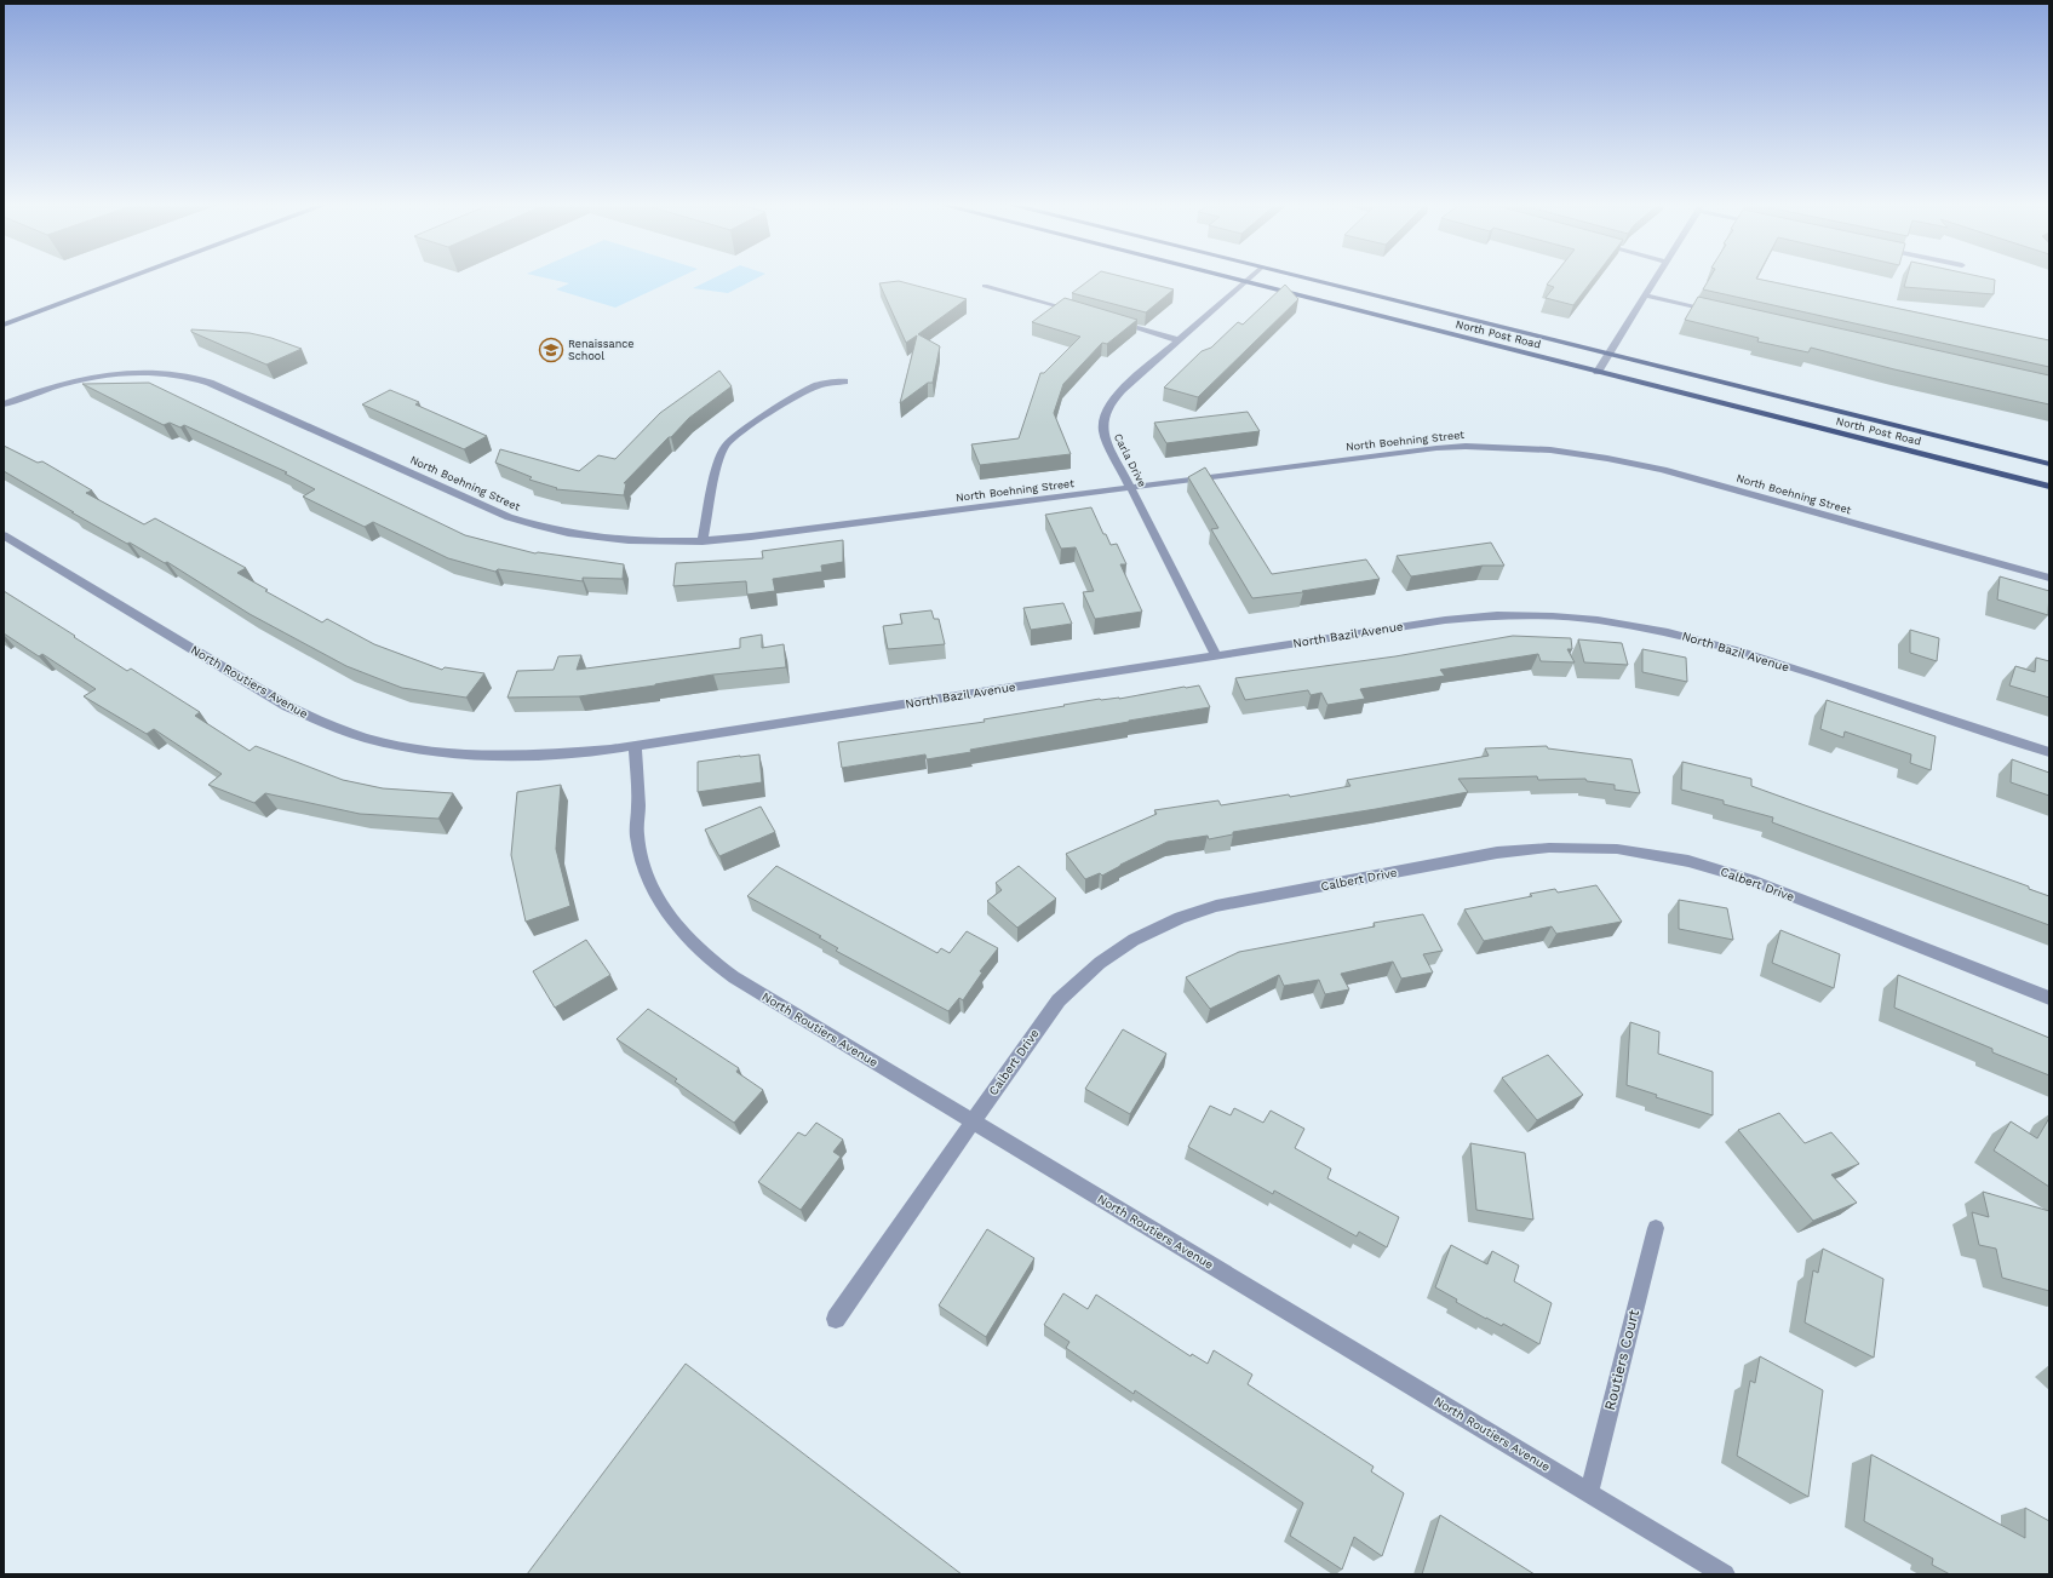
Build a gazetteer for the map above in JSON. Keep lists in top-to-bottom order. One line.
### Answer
{"streets":{"main road":["North Post Road"],"street":["North Boehning Street","Carla Drive","North Bazil Avenue","North Routiers Avenue","Calbert Drive","Routiers Court"]},"crossings":[["North Post Road","Carla Drive"],["North Boehning Street","Carla Drive"],["Carla Drive","North Bazil Avenue"],["North Bazil Avenue","North Routiers Avenue"],["North Routiers Avenue","Calbert Drive"],["North Routiers Avenue","Routiers Court"]],"places":{"school or university":["Renaissance School"]}}
